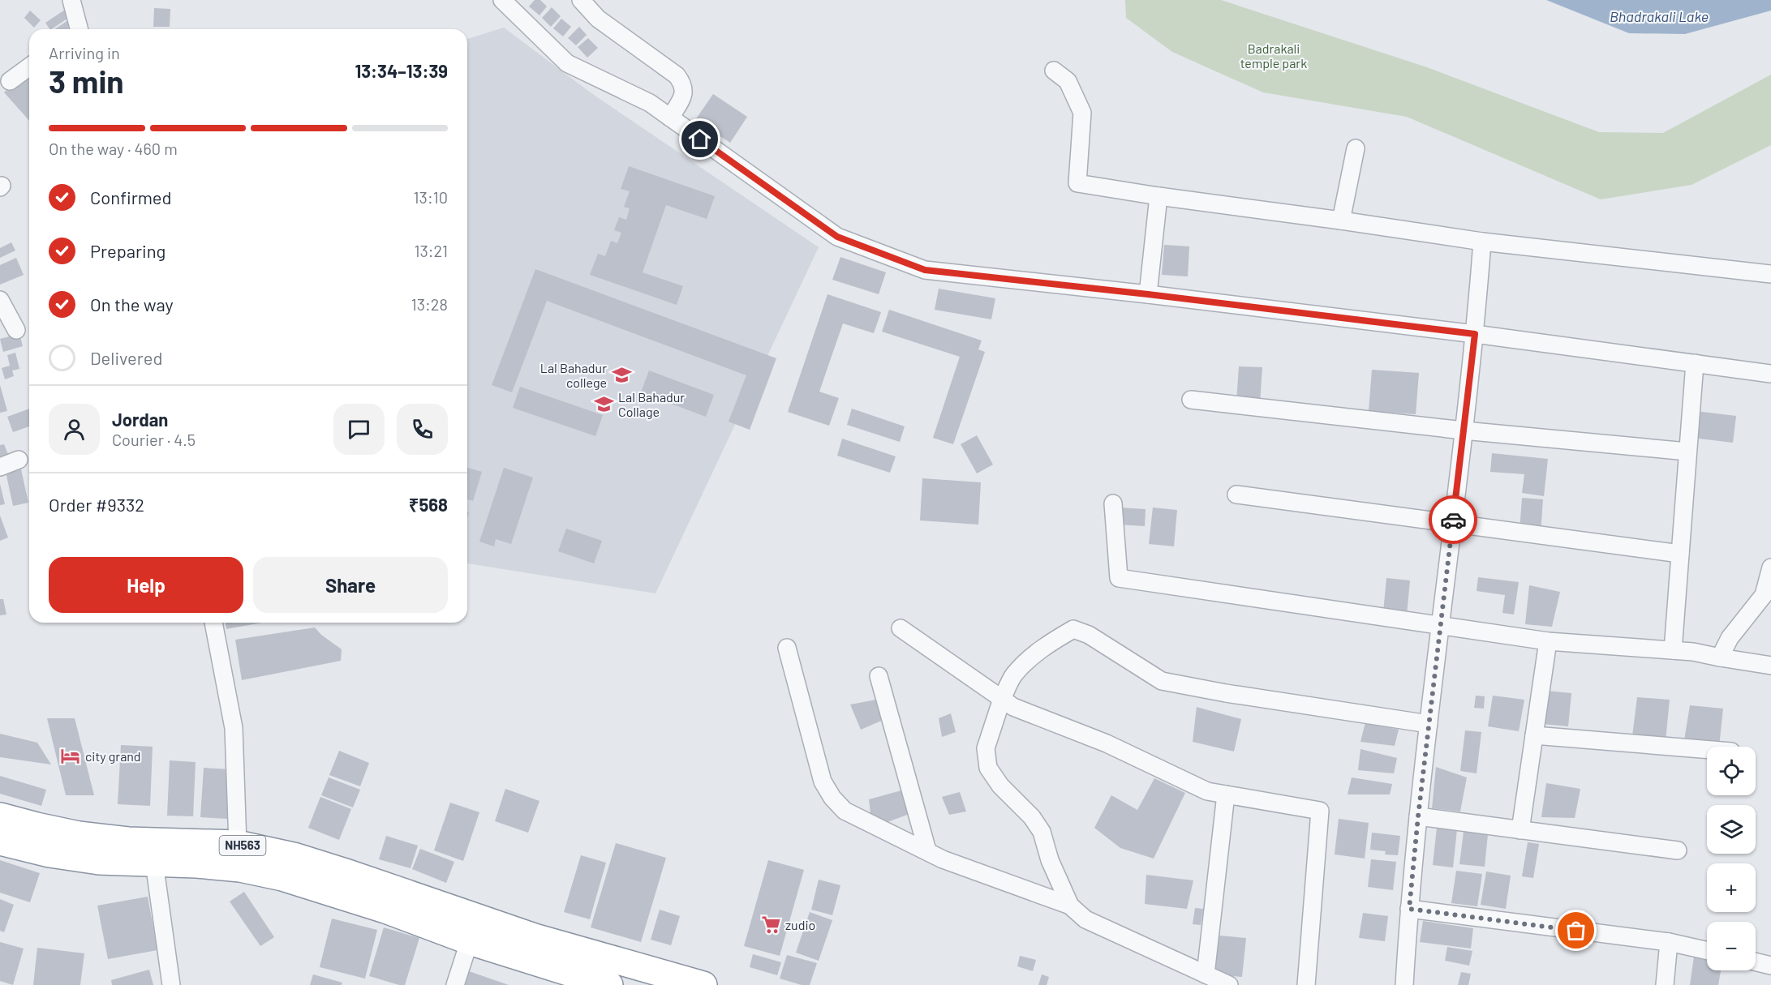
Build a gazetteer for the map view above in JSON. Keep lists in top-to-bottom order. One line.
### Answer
{"streets":{"highway":["NH563"]},"water":["Bhadrakali Lake"],"parks":["Badrakali temple park"],"places":{"school or university":["Lal Bahadur college","Lal Bahadur Collage"],"hotel":["city grand"],"supermarket":["zudio"]},"page":{"heading":["3 min","Arriving in","13:34–13:39"],"panel":["Jordan","Courier · 4.5","Order #9332","₹568"],"bar":"On the way · 460 m","list":[["Confirmed","13:10"],["Preparing","13:21"],["On the way","13:28"],"Delivered"],"buttons":["Help","Share"],"map_buttons":["+","−"]}}
